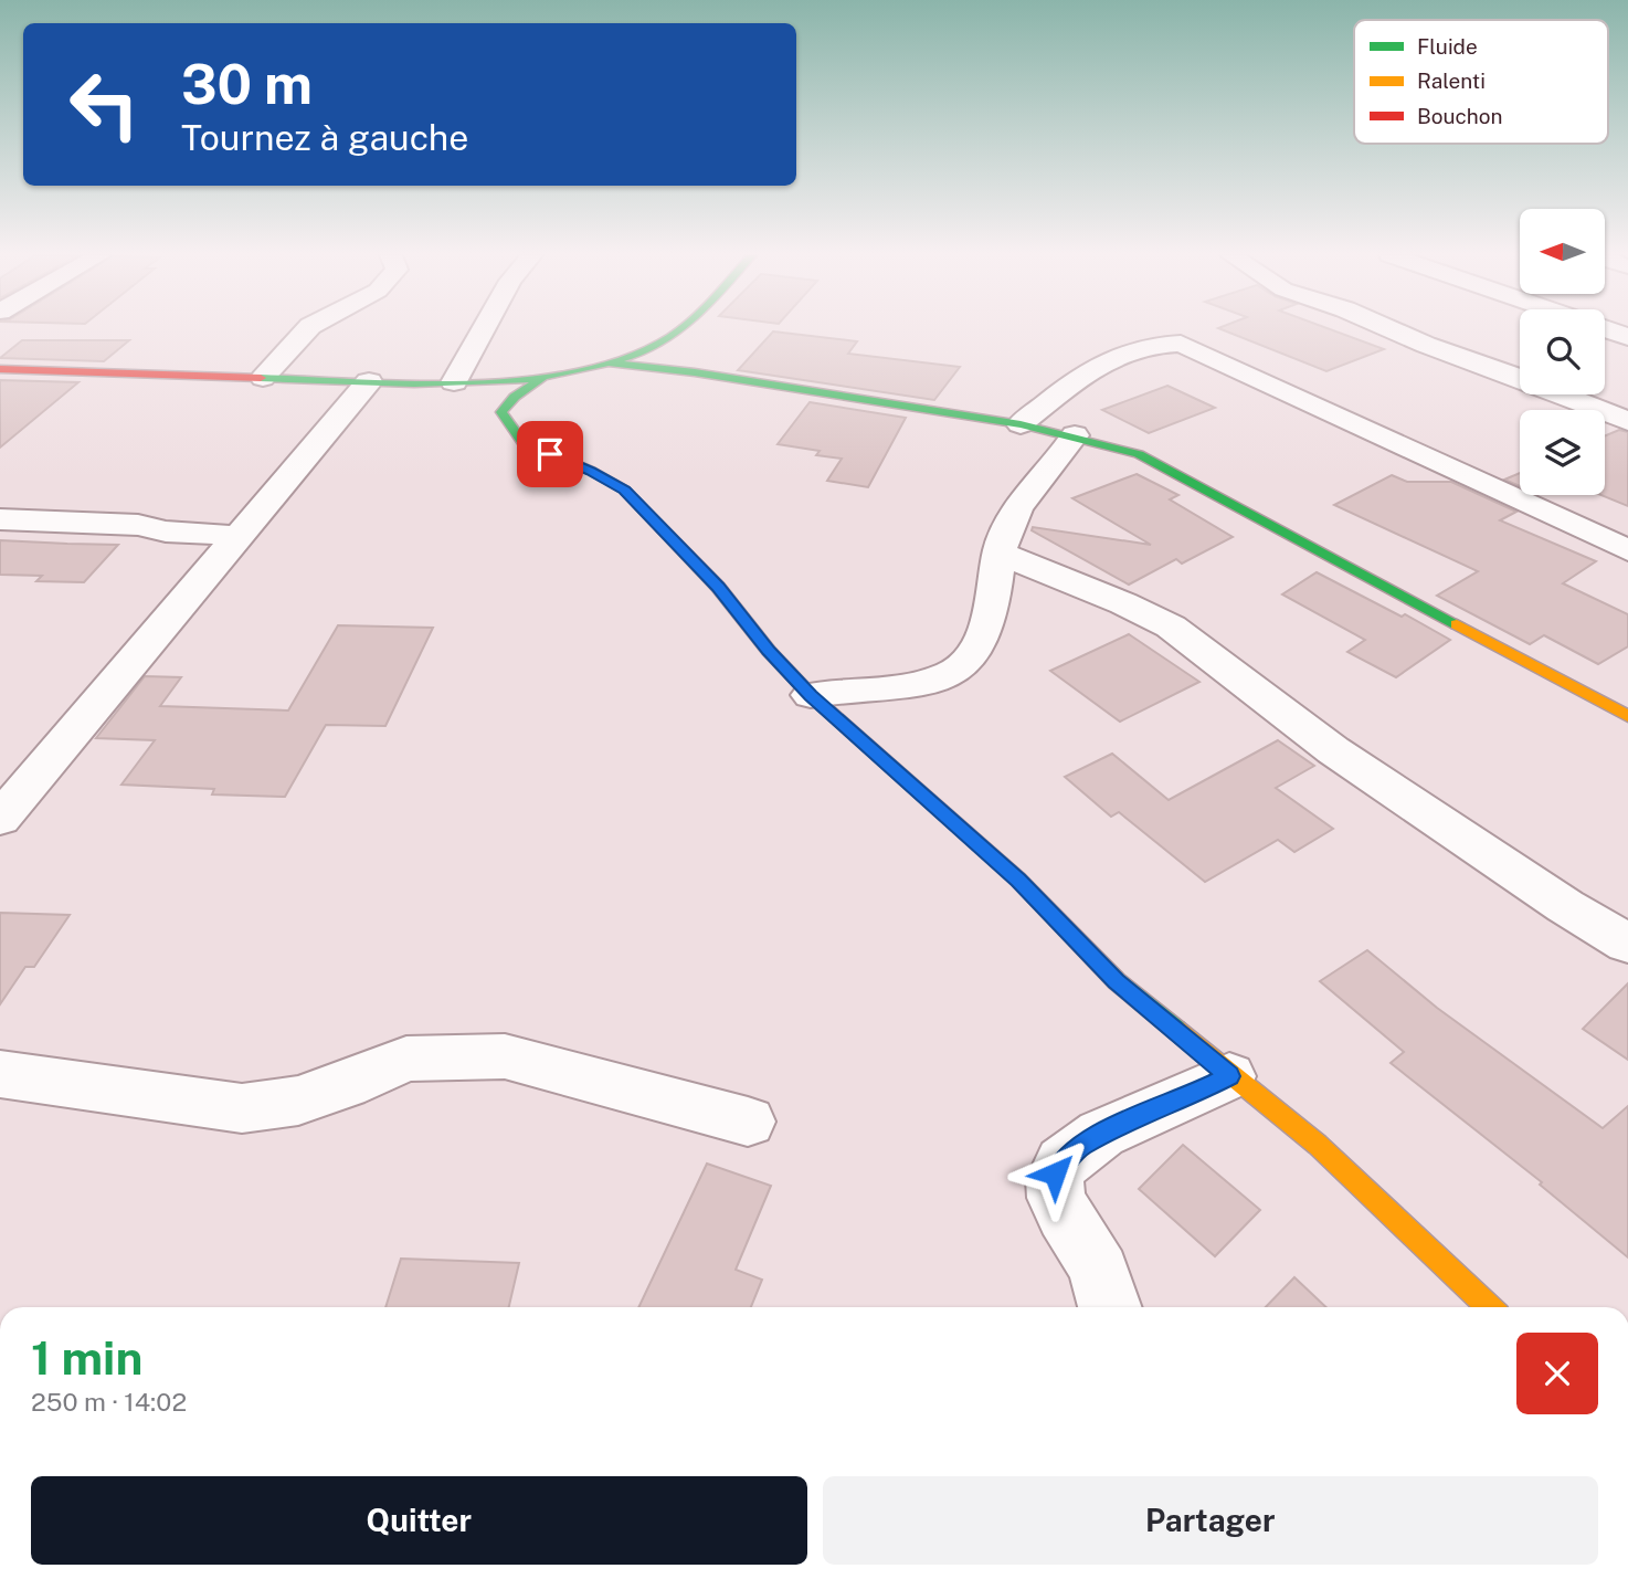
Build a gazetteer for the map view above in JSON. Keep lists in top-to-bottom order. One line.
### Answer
{"legend":["Fluide","Ralenti","Bouchon"],"north":"left","page":{"turn":["30 m","Tournez à gauche"],"heading":["1 min","250 m · 14:02"],"buttons":["Quitter","Partager"]}}
